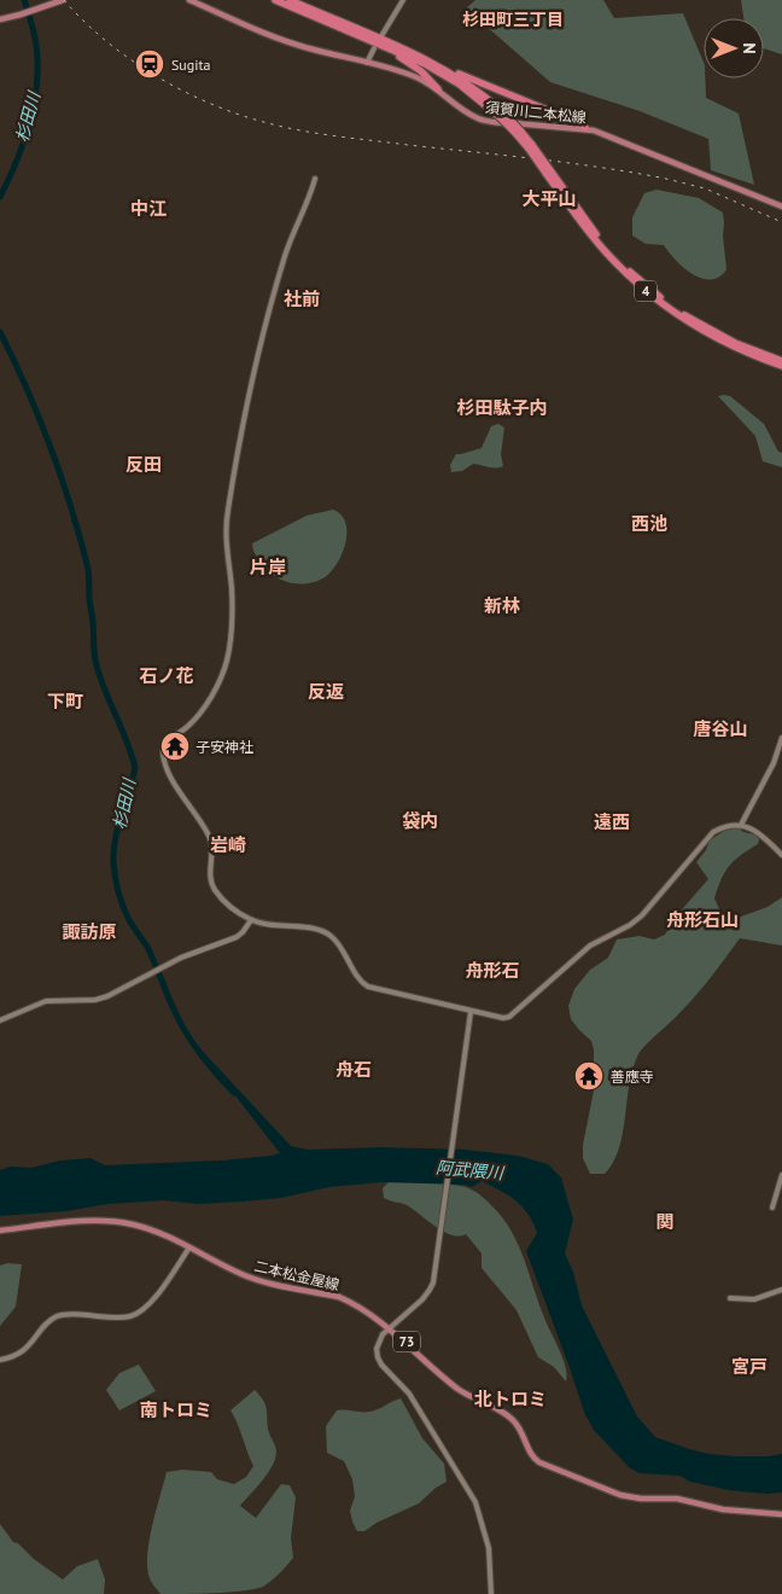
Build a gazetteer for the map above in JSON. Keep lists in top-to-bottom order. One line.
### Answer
{"streets":{"highway":["4"],"main road":["須賀川二本松線","二本松金屋線","73"]},"districts":["杉田町三丁目","大平山","中江","社前","杉田駄子内","反田","西池","片岸","新林","石ノ花","反返","下町","唐谷山","袋内","遠西","岩崎","舟形石山","諏訪原","舟形石","舟石","関","宮戸","北トロミ","南トロミ"],"water":["杉田川","阿武隈川"],"places":{"station":["Sugita"],"temple":["子安神社","善應寺"]},"north":"right"}
